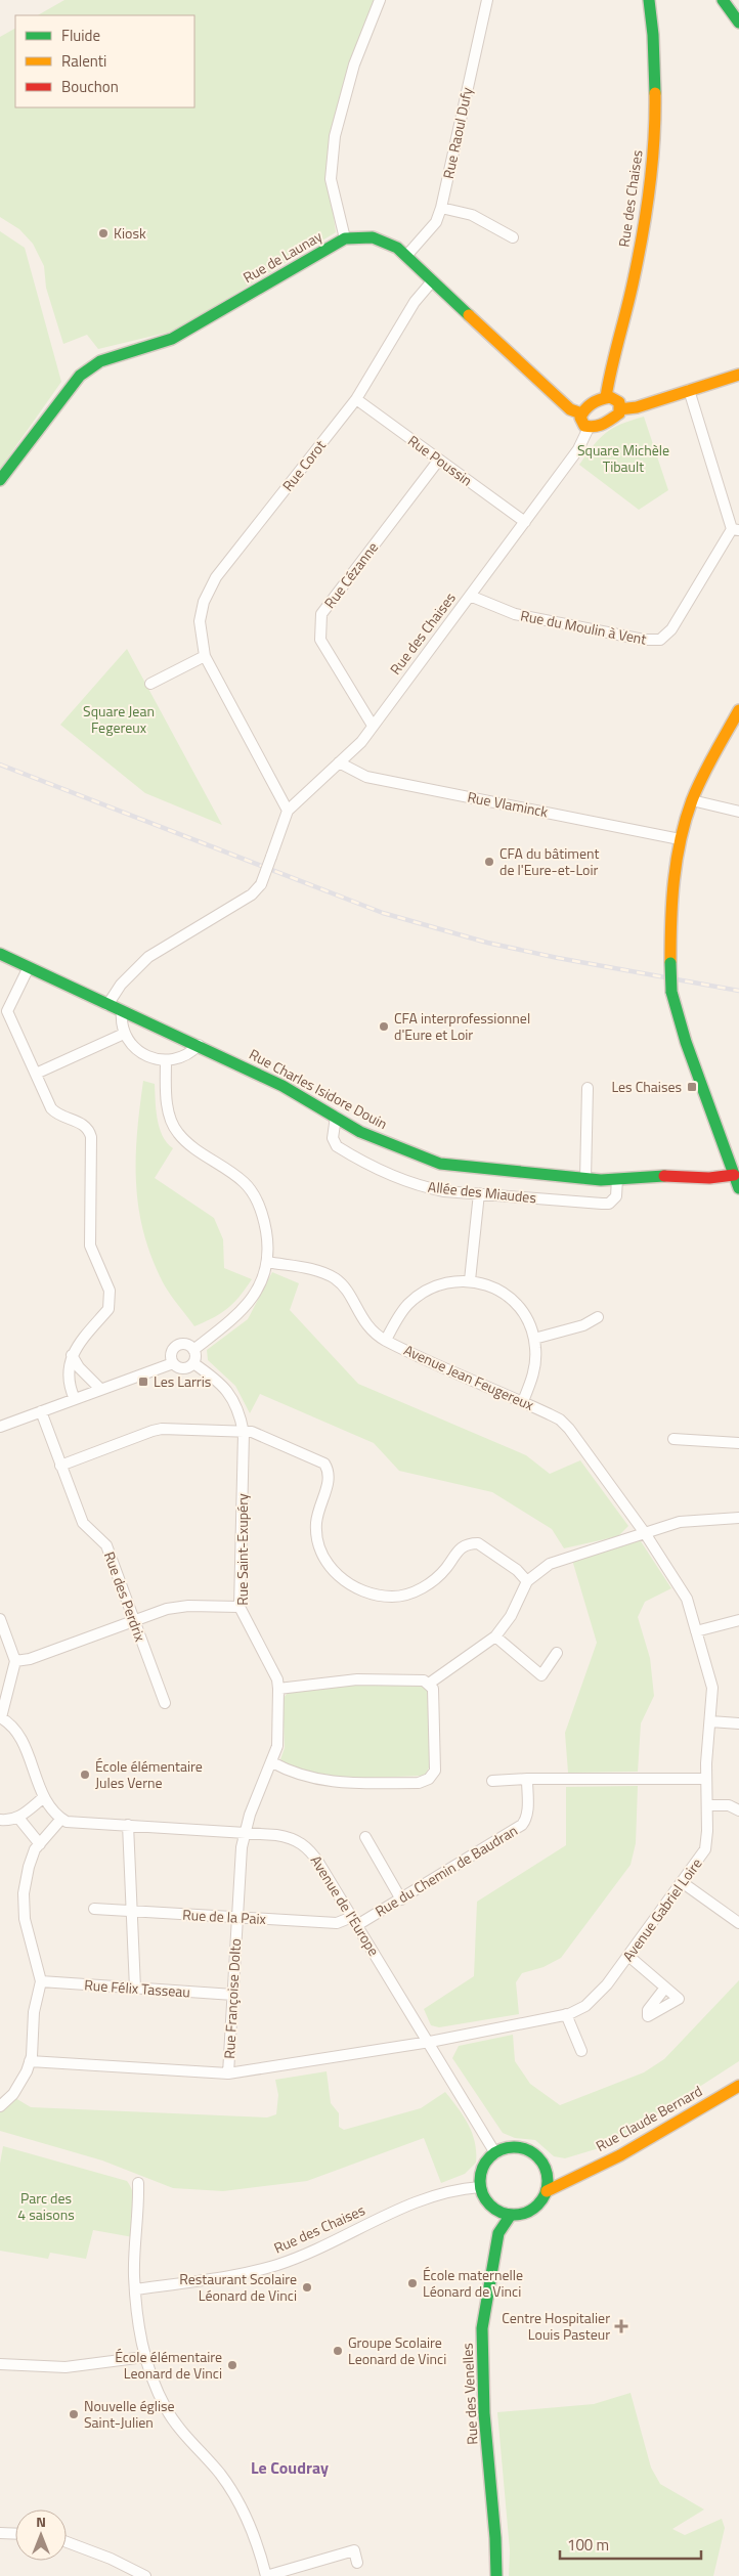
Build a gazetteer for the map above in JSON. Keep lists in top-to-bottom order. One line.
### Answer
{"streets":{"street":["Rue Raoul Dufy","Rue des Chaises","Rue de Launay","Rue Poussin","Rue Corot","Rue Cézanne","Rue du Moulin à Vent","Rue Vlaminck","Rue Charles Isidore Douin","Allée des Miaudes","Avenue Jean Feugereux","Rue Saint-Exupéry","Rue des Perdrix","Rue du Chemin de Baudran","Avenue de l'Europe","Avenue Gabriel Loire","Rue de la Paix","Rue Félix Tasseau","Rue Françoise Dolto","Rue Claude Bernard","Rue des Venelles"]},"crossings":[["Rue Raoul Dufy","Rue de Launay"],["Rue des Chaises","Rue Poussin"],["Rue des Chaises","Rue Corot"],["Rue des Chaises","Rue Cézanne"],["Rue des Chaises","Rue du Moulin à Vent"],["Rue des Chaises","Rue Vlaminck"],["Rue des Chaises","Rue Charles Isidore Douin"],["Rue des Chaises","Avenue de l'Europe"],["Rue des Chaises","Rue Claude Bernard"],["Rue des Chaises","Rue des Venelles"],["Rue de Launay","Rue Corot"],["Rue Poussin","Rue Corot"],["Rue Poussin","Rue Cézanne"],["Rue Charles Isidore Douin","Allée des Miaudes"],["Avenue Jean Feugereux","Avenue Gabriel Loire"],["Rue Saint-Exupéry","Avenue de l'Europe"],["Rue Saint-Exupéry","Rue Françoise Dolto"],["Rue du Chemin de Baudran","Avenue de l'Europe"],["Rue du Chemin de Baudran","Rue de la Paix"],["Avenue de l'Europe","Avenue Gabriel Loire"],["Avenue de l'Europe","Rue de la Paix"],["Avenue de l'Europe","Rue Françoise Dolto"],["Avenue de l'Europe","Rue Claude Bernard"],["Avenue de l'Europe","Rue des Venelles"],["Avenue Gabriel Loire","Rue Françoise Dolto"],["Rue de la Paix","Rue Françoise Dolto"],["Rue Félix Tasseau","Rue Françoise Dolto"],["Rue Claude Bernard","Rue des Venelles"]],"districts":["Le Coudray"],"parks":["Square Michèle Tibault","Square Jean Fegereux","Parc des 4 saisons"],"places":{"other":["Kiosk","CFA du bâtiment de l'Eure-et-Loir","CFA interprofessionnel d'Eure et Loir","École élémentaire Jules Verne","École maternelle Léonard de Vinci","Restaurant Scolaire Léonard de Vinci","Groupe Scolaire Leonard de Vinci","École élémentaire Leonard de Vinci","Nouvelle église Saint-Julien"],"transit":["Les Chaises","Les Larris"],"health":["Centre Hospitalier Louis Pasteur"]},"legend":["Fluide","Ralenti","Bouchon"],"scale_bar":"100 m","north":"top"}
